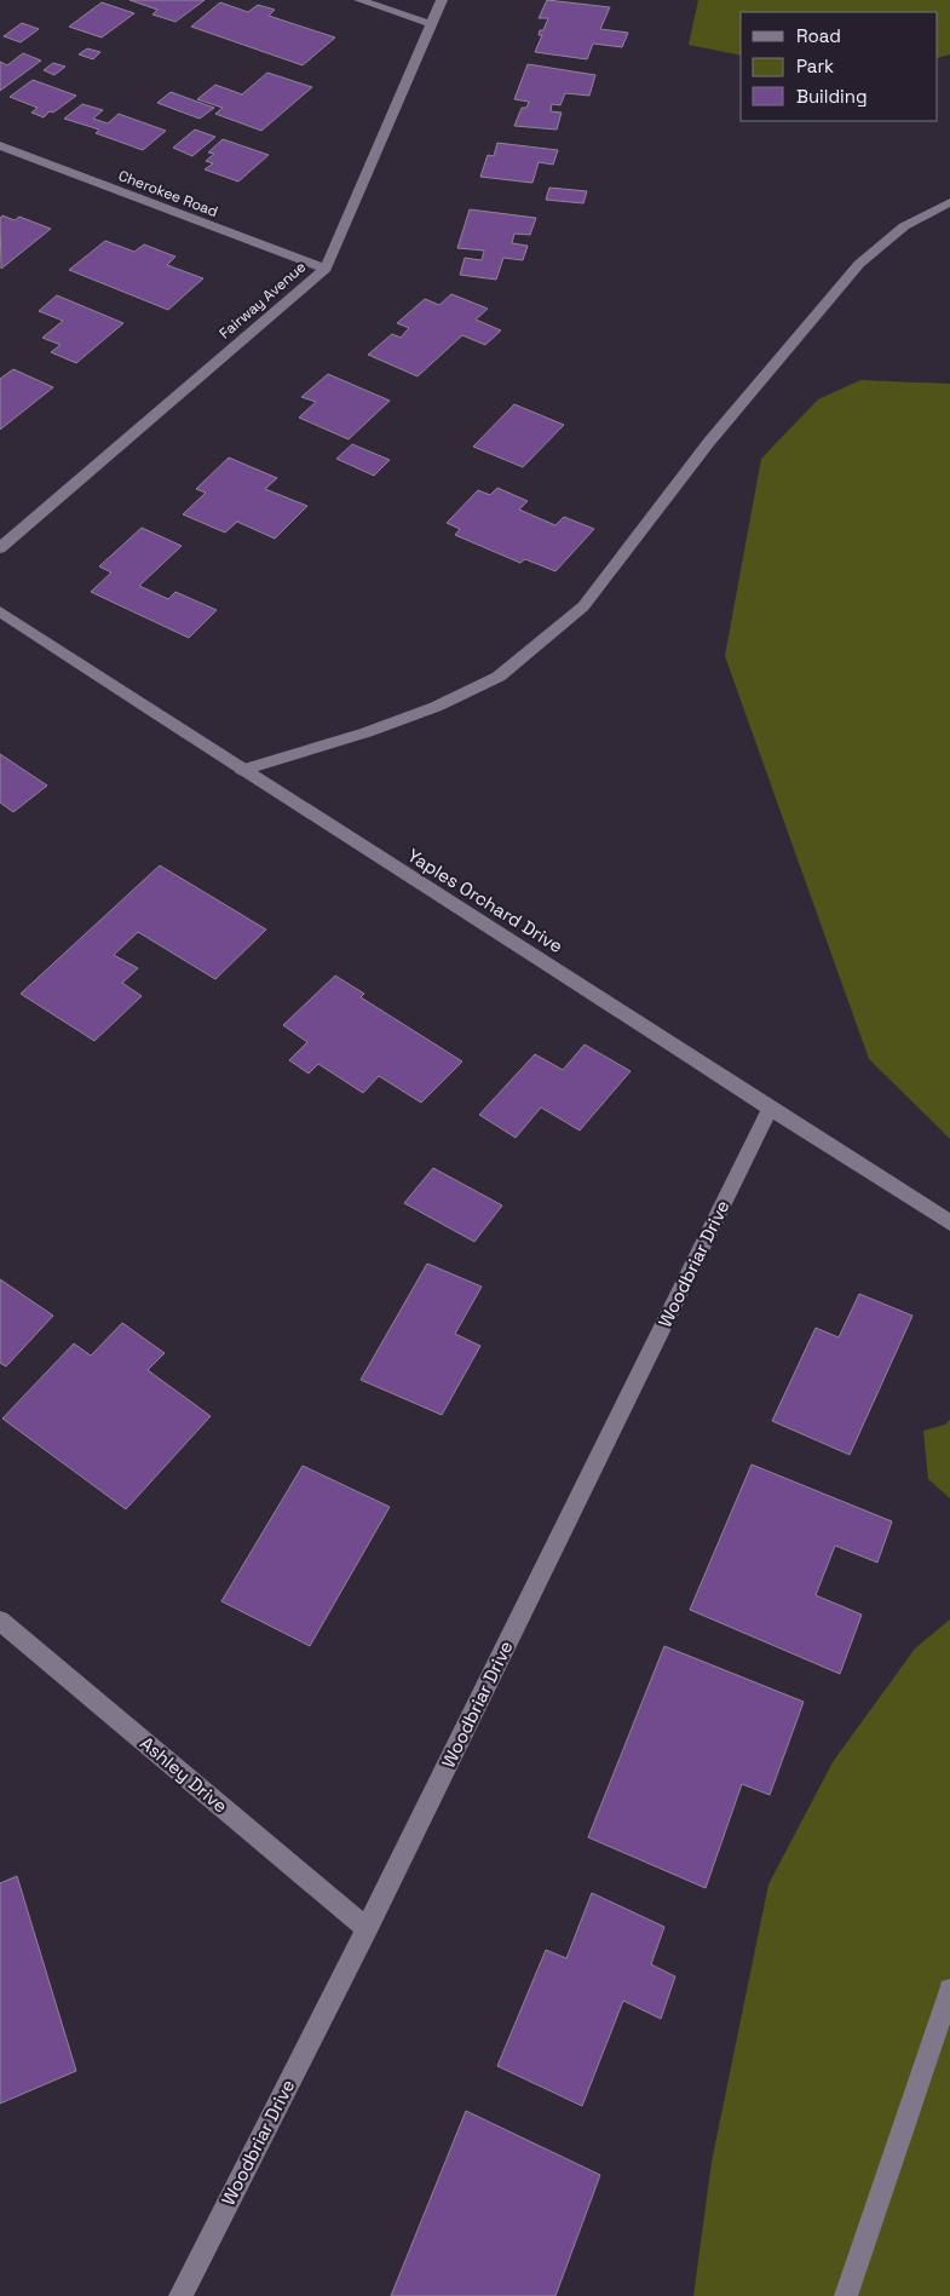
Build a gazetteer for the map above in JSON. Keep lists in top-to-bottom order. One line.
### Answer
{"streets":{"street":["Cherokee Road","Fairway Avenue","Yaples Orchard Drive","Woodbriar Drive","Ashley Drive"]},"crossings":[["Cherokee Road","Fairway Avenue"],["Yaples Orchard Drive","Woodbriar Drive"],["Woodbriar Drive","Ashley Drive"]],"legend":["Road","Park","Building"]}
